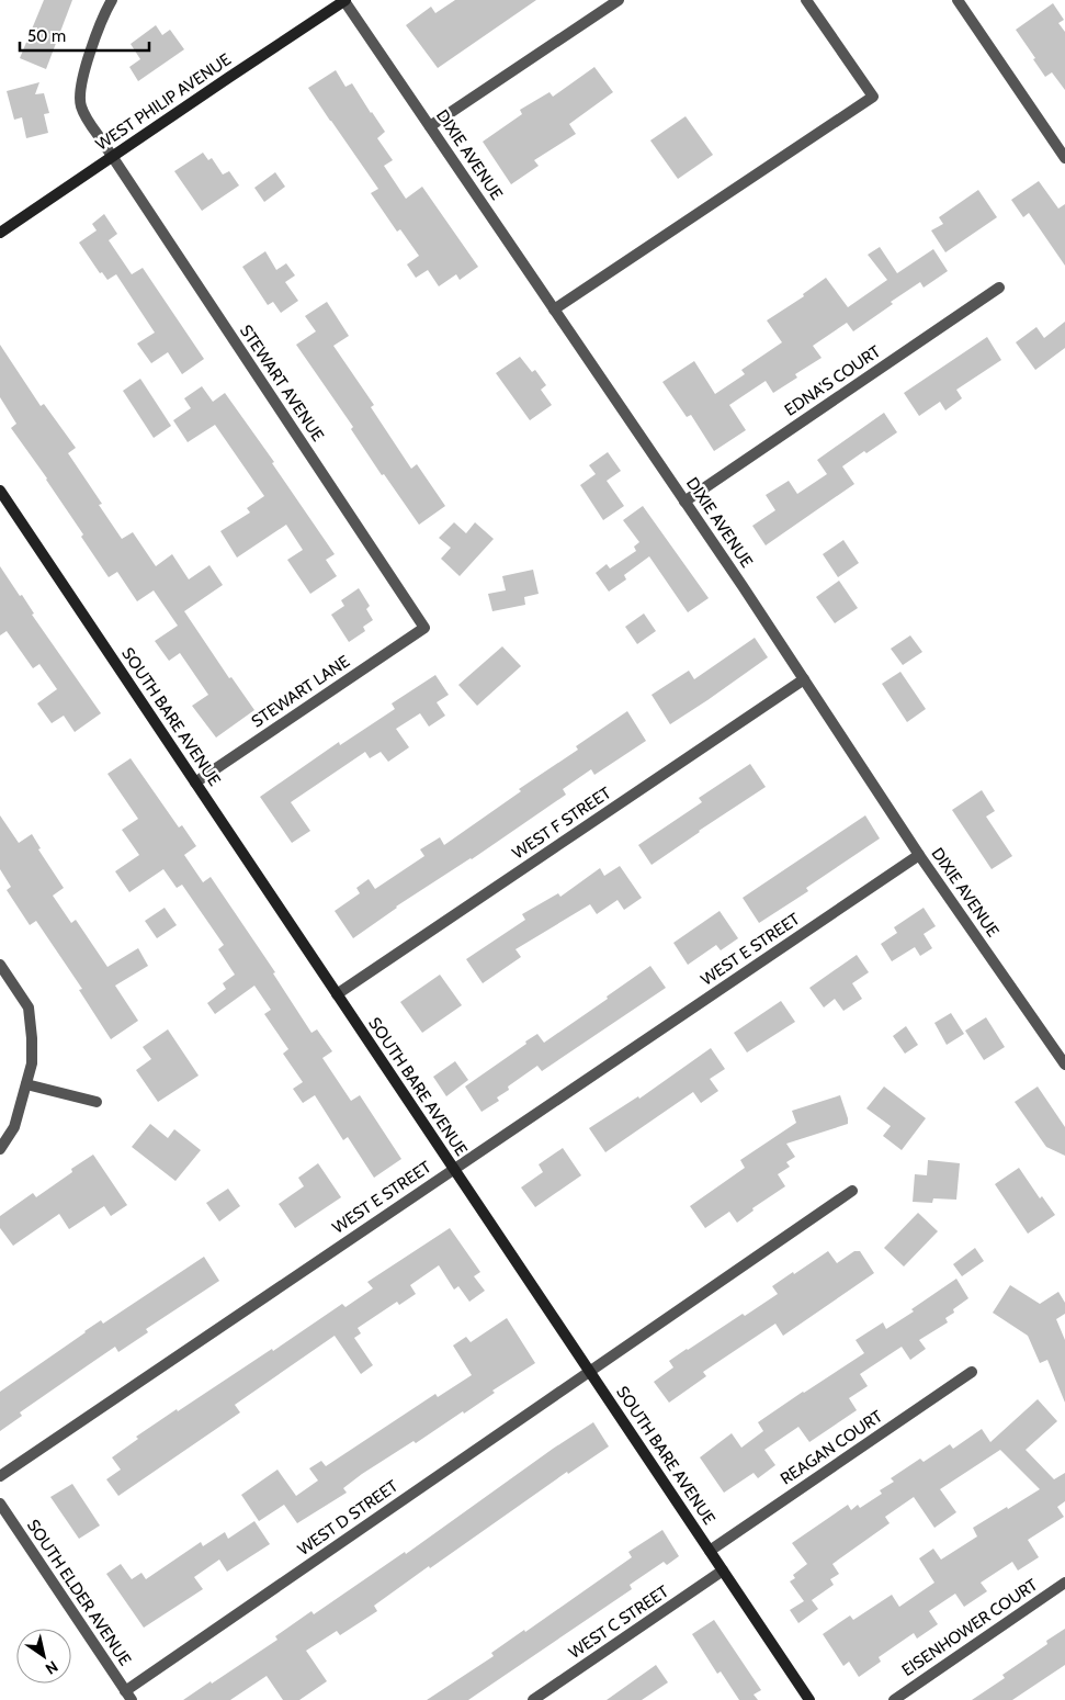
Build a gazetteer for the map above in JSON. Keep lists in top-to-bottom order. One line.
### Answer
{"streets":{"street":["WEST PHILIP AVENUE","DIXIE AVENUE","EDNA'S COURT","STEWART AVENUE","STEWART LANE","SOUTH BARE AVENUE","WEST F STREET","WEST E STREET","REAGAN COURT","WEST D STREET","SOUTH ELDER AVENUE","WEST C STREET","EISENHOWER COURT"]},"crossings":[["WEST PHILIP AVENUE","DIXIE AVENUE"],["WEST PHILIP AVENUE","STEWART AVENUE"],["DIXIE AVENUE","EDNA'S COURT"],["DIXIE AVENUE","WEST F STREET"],["DIXIE AVENUE","WEST E STREET"],["STEWART AVENUE","STEWART LANE"],["STEWART LANE","SOUTH BARE AVENUE"],["SOUTH BARE AVENUE","WEST F STREET"],["SOUTH BARE AVENUE","WEST E STREET"],["SOUTH BARE AVENUE","REAGAN COURT"],["SOUTH BARE AVENUE","WEST D STREET"],["SOUTH BARE AVENUE","WEST C STREET"],["WEST D STREET","SOUTH ELDER AVENUE"]],"scale_bar":"50 m","north":"bottom right"}
